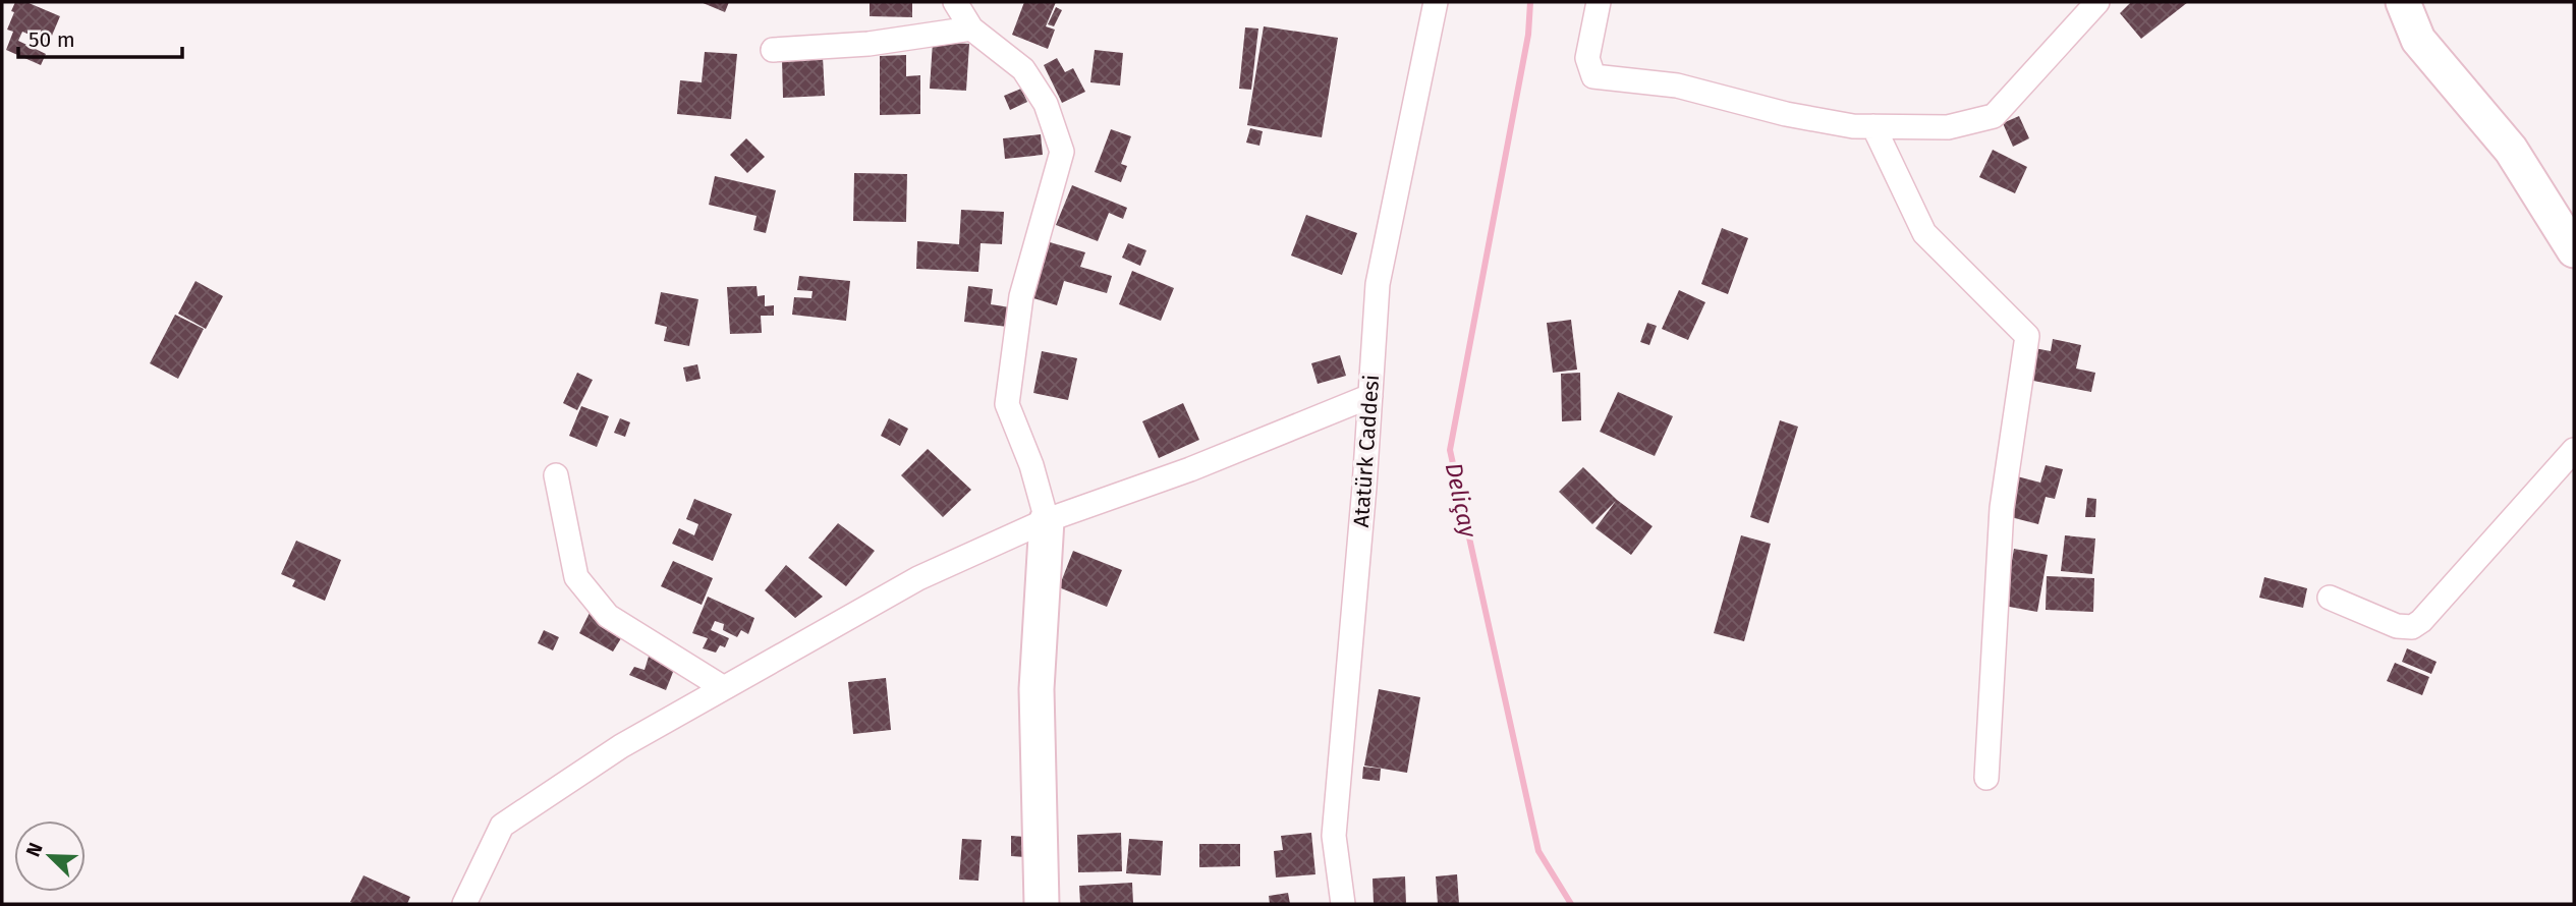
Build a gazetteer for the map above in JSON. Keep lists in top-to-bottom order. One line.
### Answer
{"streets":{"street":["Atatürk Caddesi"]},"water":["Deliçay"],"scale_bar":"50 m","north":"top left"}
